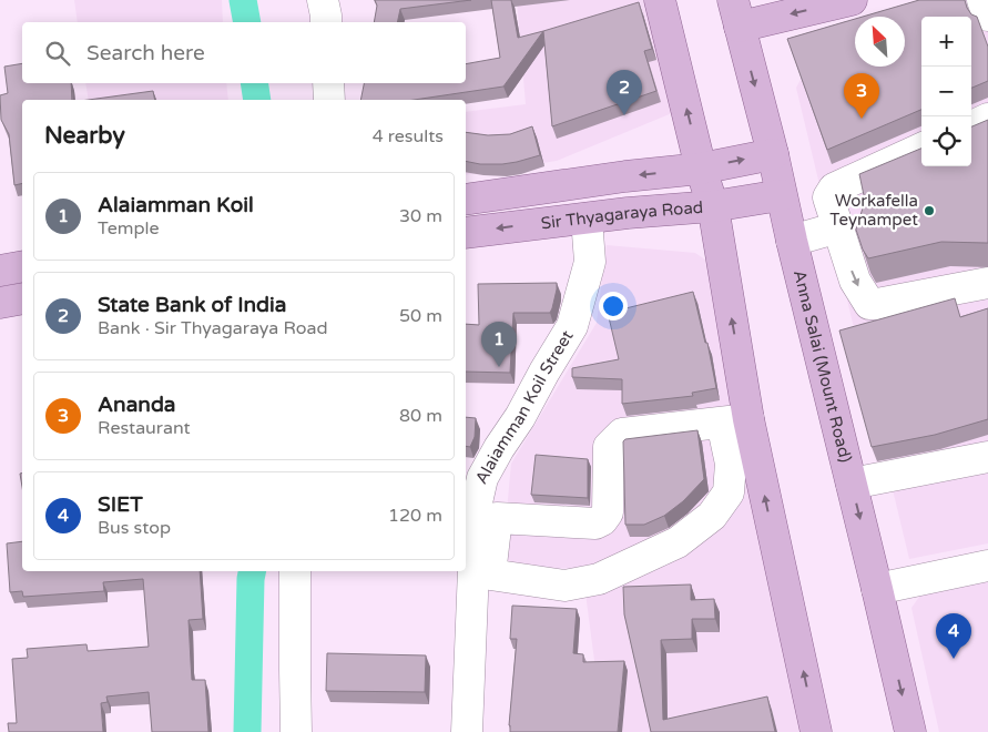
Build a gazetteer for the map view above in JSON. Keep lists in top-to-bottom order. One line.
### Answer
{"streets":{"main road":["Sir Thyagaraya Road","Anna Salai (Mount Road)"],"street":["Alaiamman Koil Street"]},"crossings":[["Sir Thyagaraya Road","Anna Salai (Mount Road)"],["Sir Thyagaraya Road","Alaiamman Koil Street"]],"places":["Workafella Teynampet"],"north":"top left","page":{"map_buttons":["+","−"],"search":"Search here","pins":["2","3","1","4"],"heading":["Nearby","4 results"],"list":[{"mark":"1","name":"Alaiamman Koil","note":"Temple","value":"30 m"},{"mark":"2","name":"State Bank of India","note":"Bank · Sir Thyagaraya Road","value":"50 m"},{"mark":"3","name":"Ananda","note":"Restaurant","value":"80 m"},{"mark":"4","name":"SIET","note":"Bus stop","value":"120 m"}]}}
